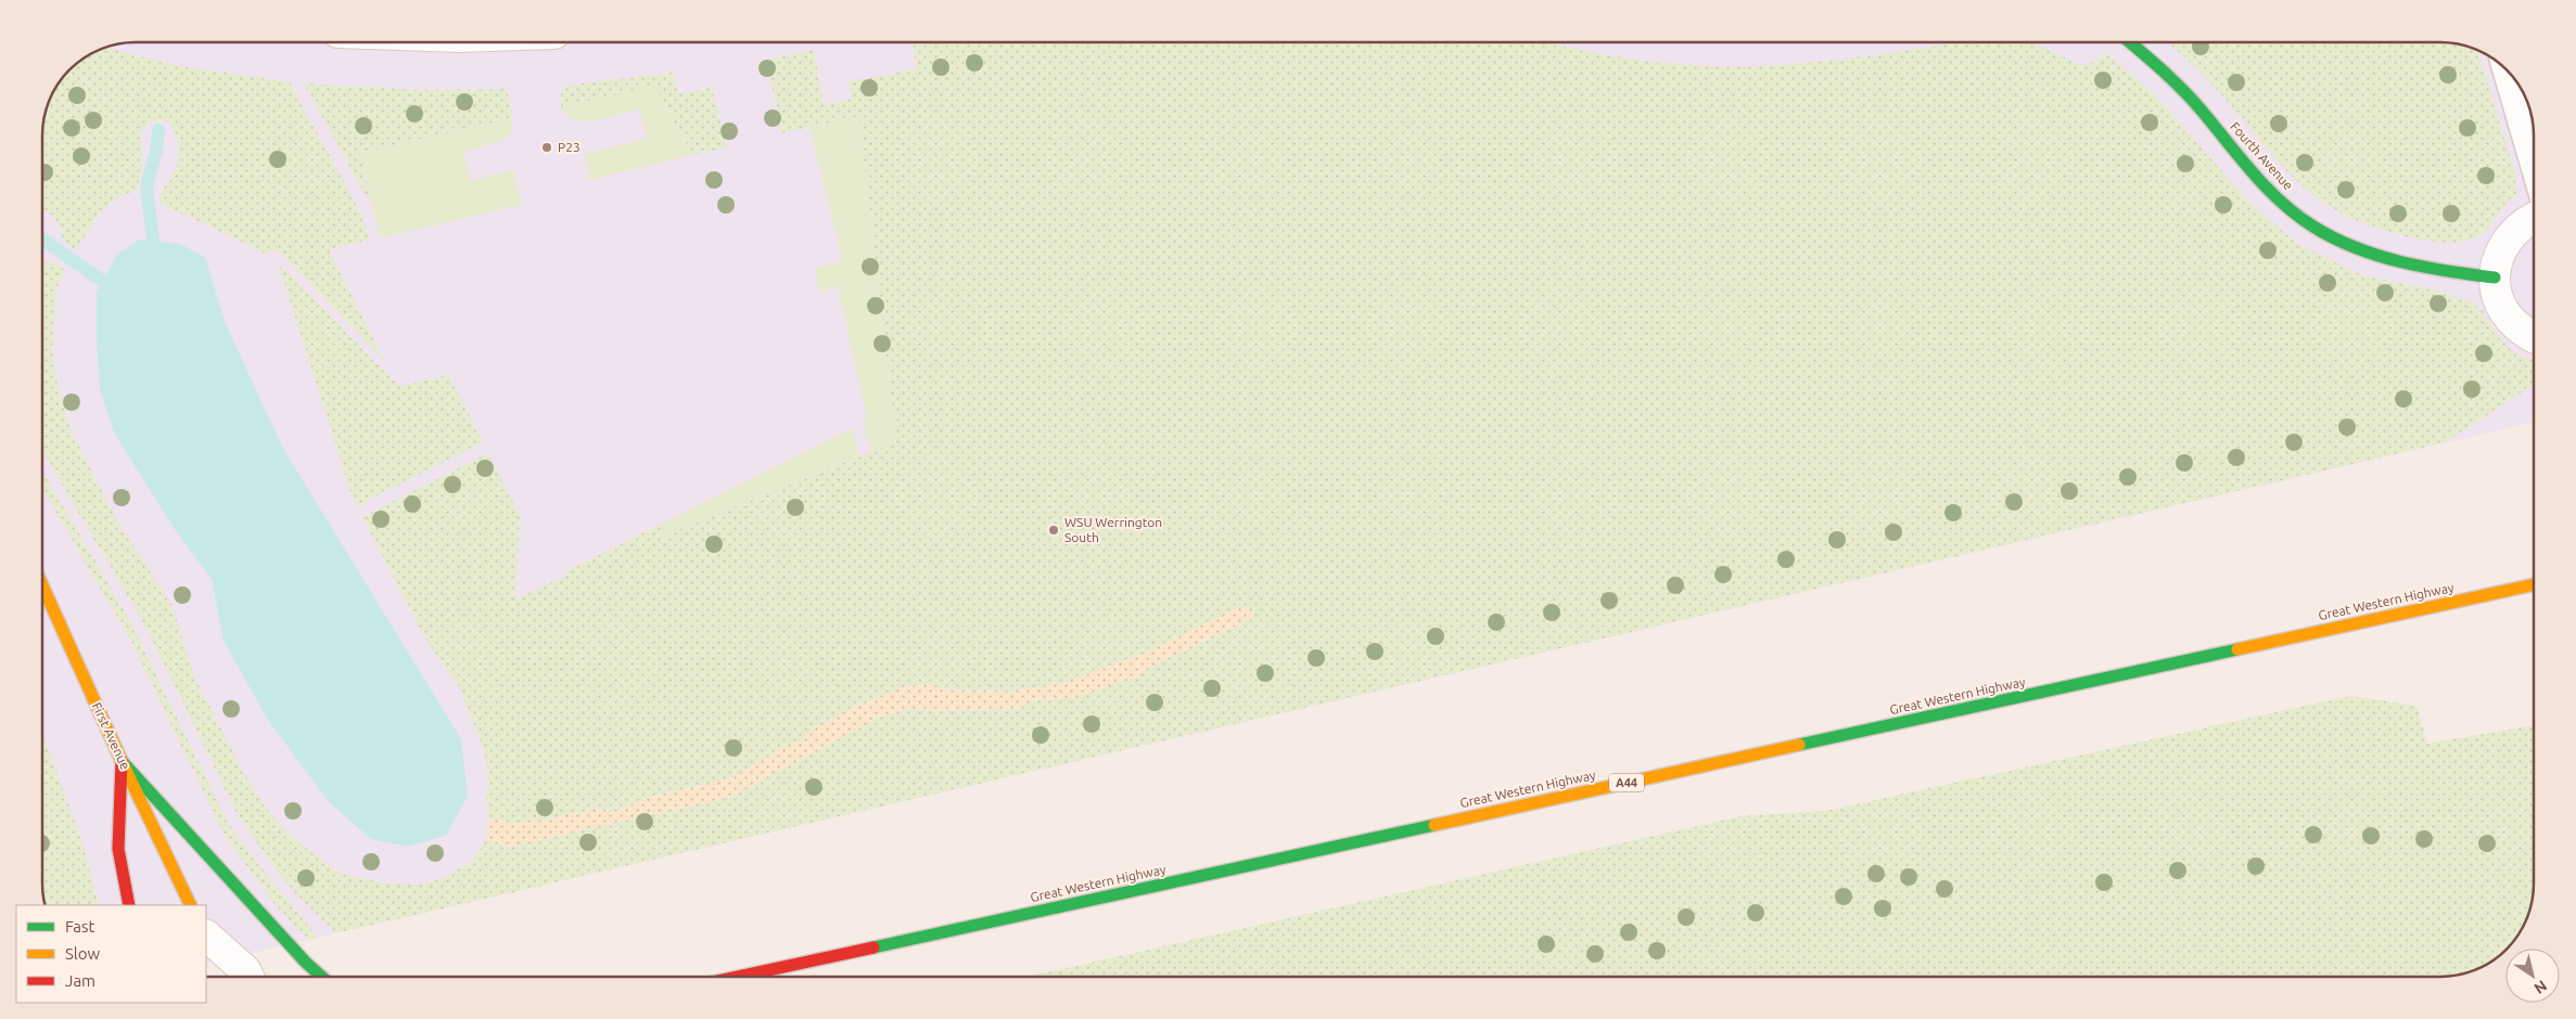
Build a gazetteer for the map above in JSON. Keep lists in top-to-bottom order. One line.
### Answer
{"streets":{"main road":["Fourth Avenue","Great Western Highway","First Avenue","A44"]},"places":["P23","WSU Werrington South"],"legend":["Fast","Slow","Jam"],"north":"bottom right"}
